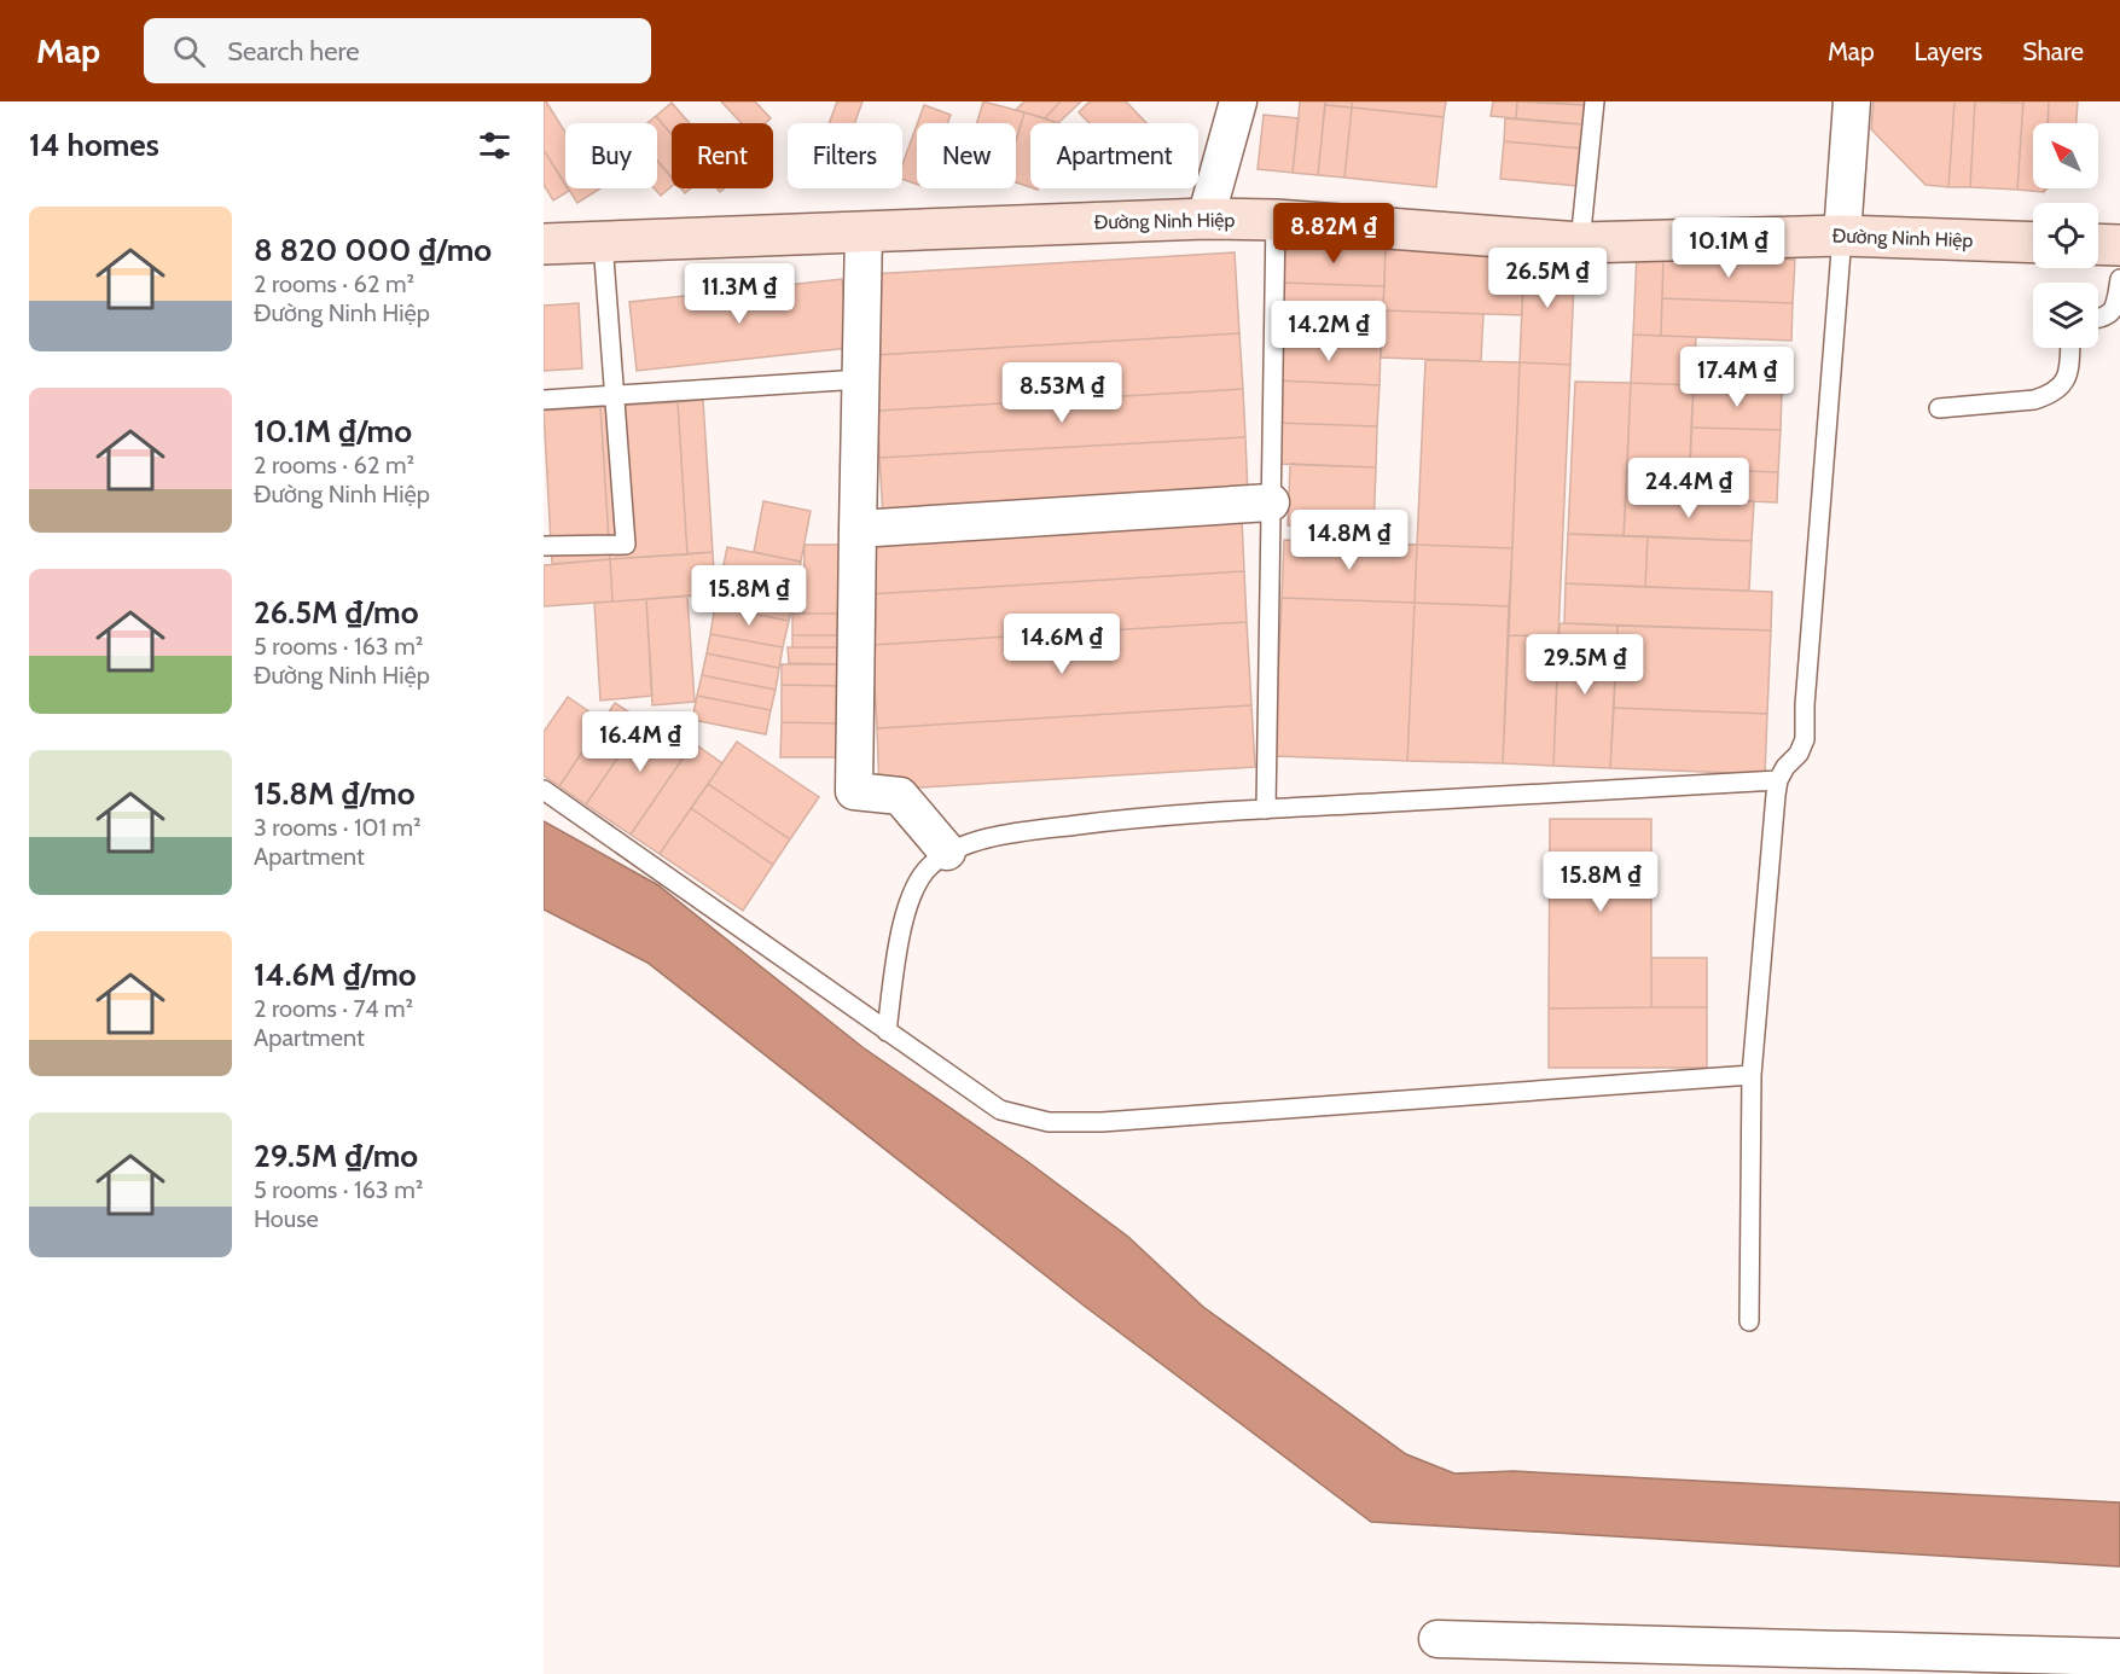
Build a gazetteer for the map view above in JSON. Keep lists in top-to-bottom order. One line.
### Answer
{"streets":{"main road":["Đường Ninh Hiệp"]},"north":"top left","page":{"header":"Map","search":"Search here","nav":["Map","Layers","Share"],"heading":"14 homes","chip":["Buy","Rent","Filters","New","Apartment"],"list":[{"name":"8 820 000 ₫/mo","note":"2 rooms · 62 m² · Đường Ninh Hiệp"},{"name":"10.1M ₫/mo","note":"2 rooms · 62 m² · Đường Ninh Hiệp"},{"name":"26.5M ₫/mo","note":"5 rooms · 163 m² · Đường Ninh Hiệp"},{"name":"15.8M ₫/mo","note":"3 rooms · 101 m² · Apartment"},{"name":"14.6M ₫/mo","note":"2 rooms · 74 m² · Apartment"},{"name":"29.5M ₫/mo","note":"5 rooms · 163 m² · House"}],"price":["8.82M ₫","10.1M ₫","26.5M ₫","11.3M ₫","14.2M ₫","17.4M ₫","8.53M ₫","24.4M ₫","14.8M ₫","15.8M ₫","14.6M ₫","29.5M ₫","16.4M ₫","15.8M ₫"]}}
